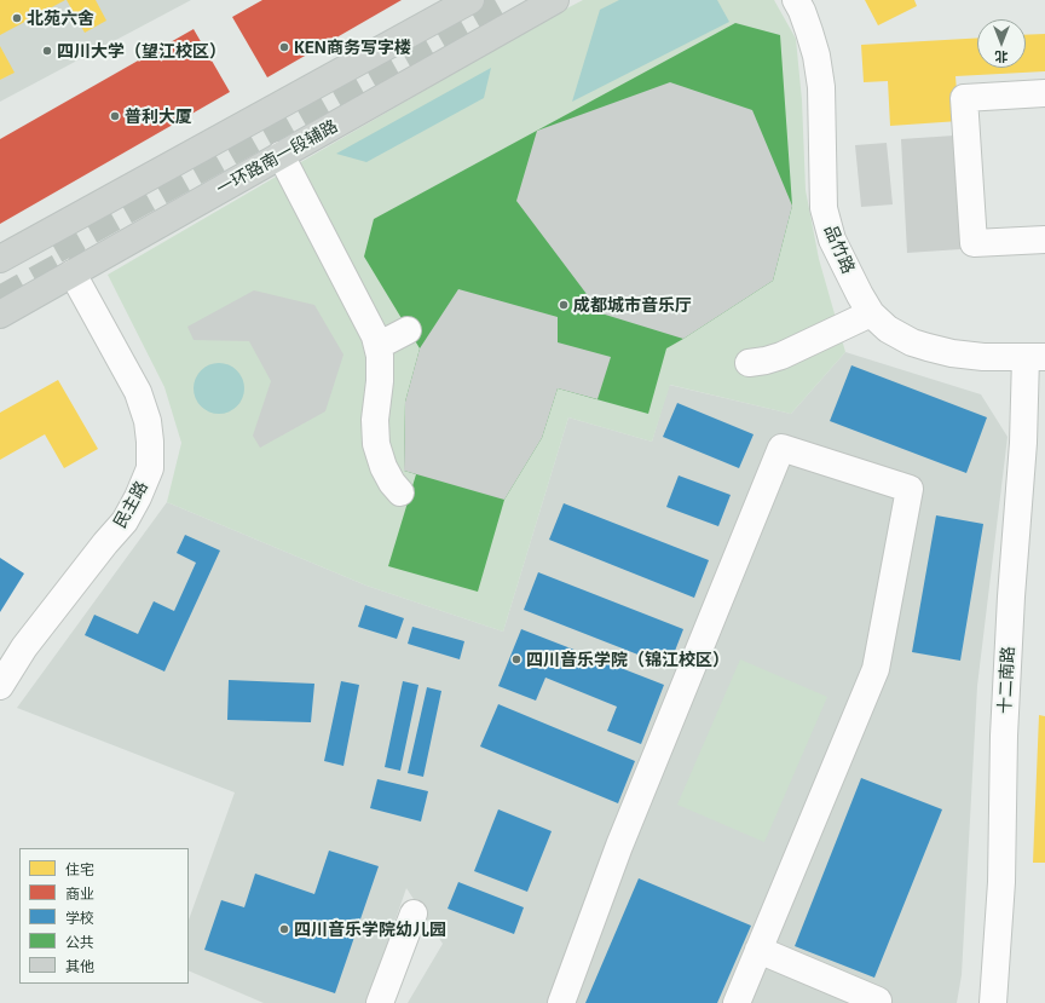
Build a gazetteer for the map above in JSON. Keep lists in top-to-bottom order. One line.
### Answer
{"streets":{"main road":["一环路南一段辅路"],"street":["品竹路","民主路","十二南路"]},"crossings":[["一环路南一段辅路","民主路"],["品竹路","十二南路"]],"places":["北苑六舍","KEN商务写字楼","四川大学（望江校区）","普利大厦","成都城市音乐厅","四川音乐学院（锦江校区）","四川音乐学院幼儿园"],"legend":["住宅","商业","学校","公共","其他"],"north":"bottom"}
